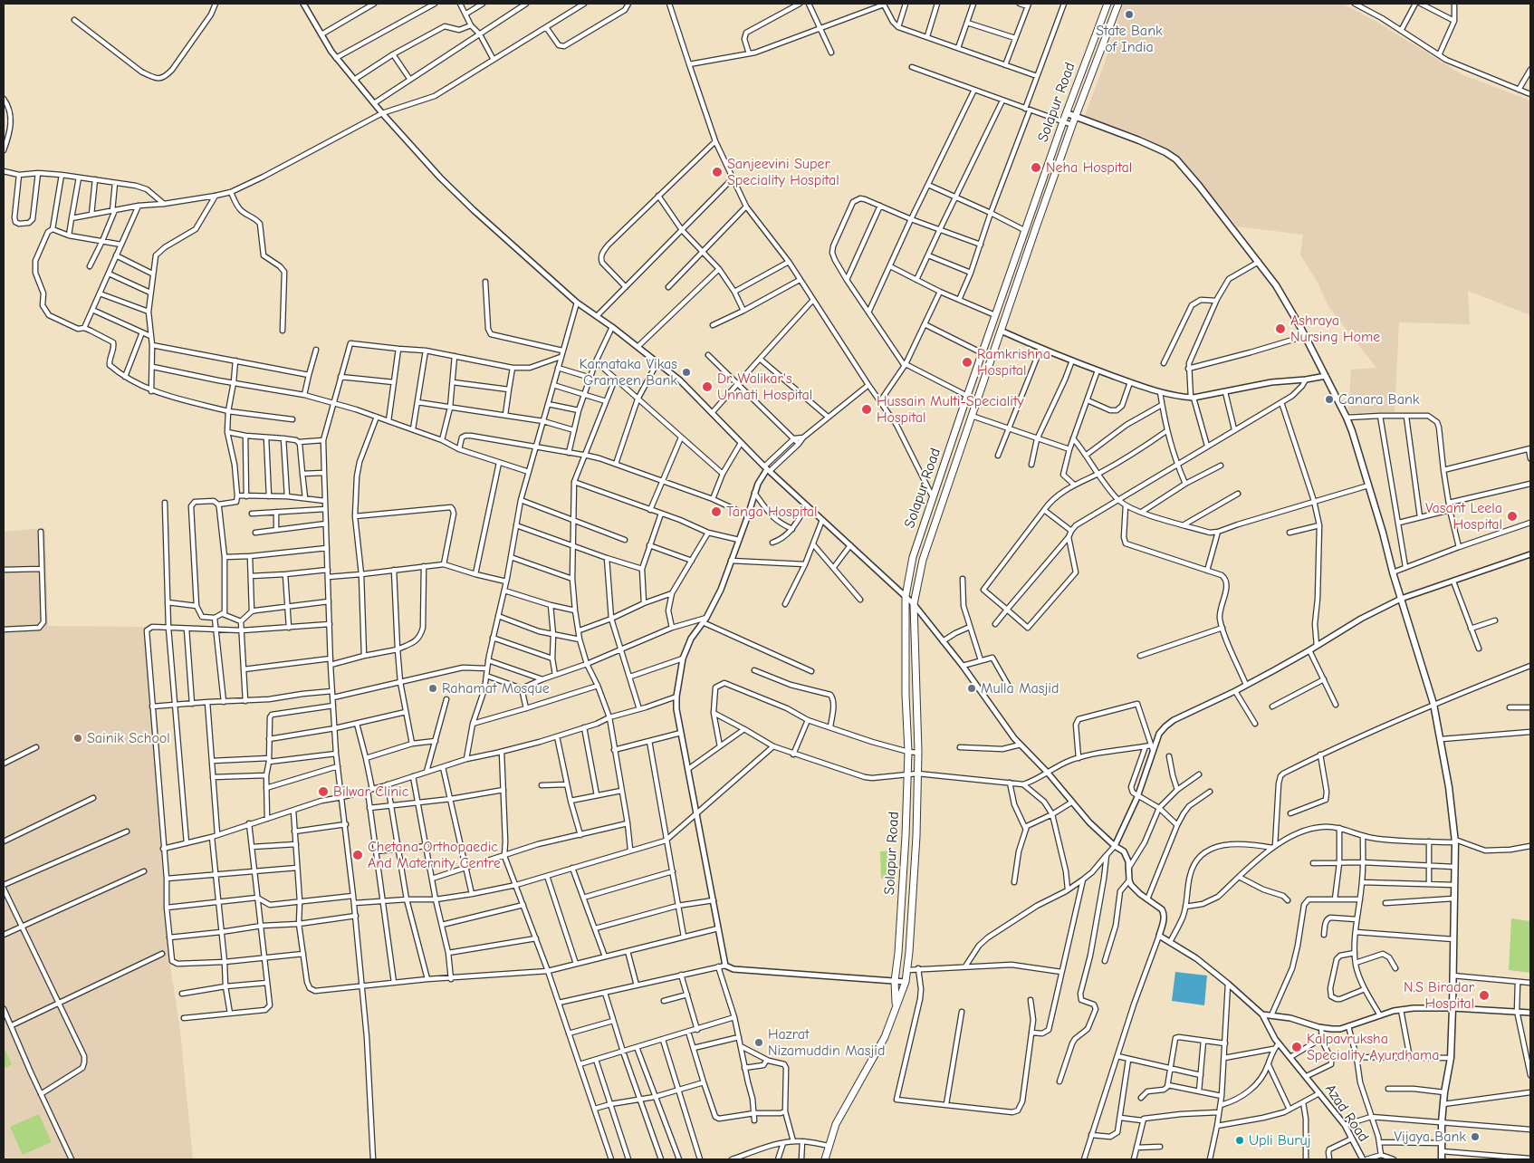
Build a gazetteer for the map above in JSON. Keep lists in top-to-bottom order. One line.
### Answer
{"streets":{"main road":["Solapur Road"],"street":["Azad Road"]},"places":["State Bank of India","Neha Hospital","Sanjeevini Super Speciality Hospital","Ashraya Nursing Home","Ramkrishna Hospital","Karnataka Vikas Grameen Bank","Dr. Walikar's Unnati Hospital","Canara Bank","Hussain Multi-Speciality Hospital","Tanga Hospital","Vasant Leela Hospital","Rahamat Mosque","Mulla Masjid","Sainik School","Bilwar Clinic","Chetana Orthopaedic And Maternity Centre","N.S Biradar Hospital","Hazrat Nizamuddin Masjid","Kalpavruksha Speciality Ayurdhama","Vijaya Bank","Upli Buruj"]}
